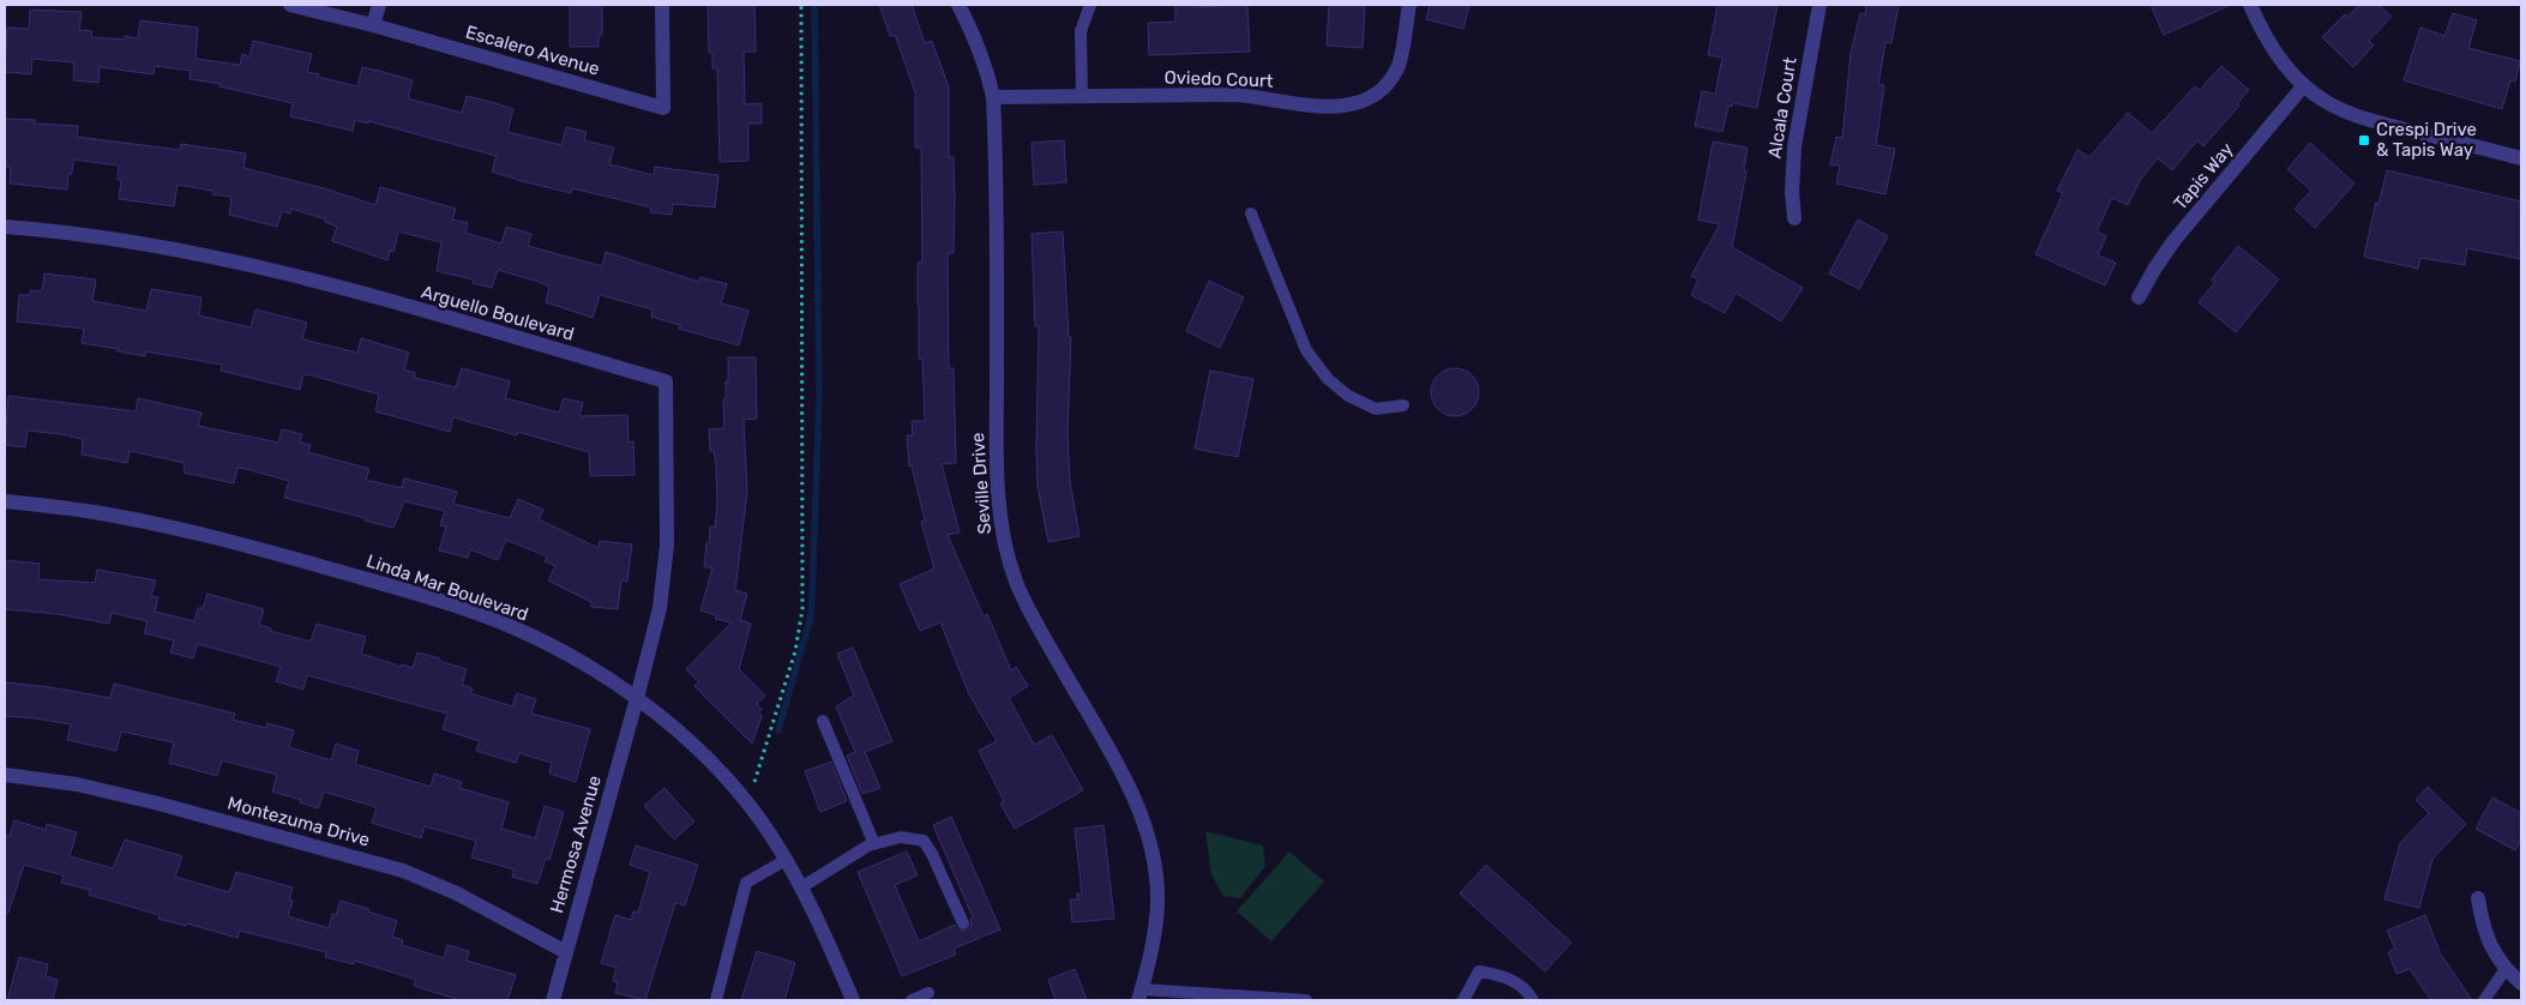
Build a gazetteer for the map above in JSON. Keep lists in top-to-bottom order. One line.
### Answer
{"streets":{"street":["Escalero Avenue","Oviedo Court","Alcala Court","Tapis Way","Arguello Boulevard","Seville Drive","Linda Mar Boulevard","Montezuma Drive","Hermosa Avenue"]},"crossings":[["Oviedo Court","Seville Drive"],["Arguello Boulevard","Linda Mar Boulevard"],["Arguello Boulevard","Hermosa Avenue"],["Linda Mar Boulevard","Hermosa Avenue"],["Montezuma Drive","Hermosa Avenue"]],"places":{"transit":["Crespi Drive & Tapis Way"]}}
